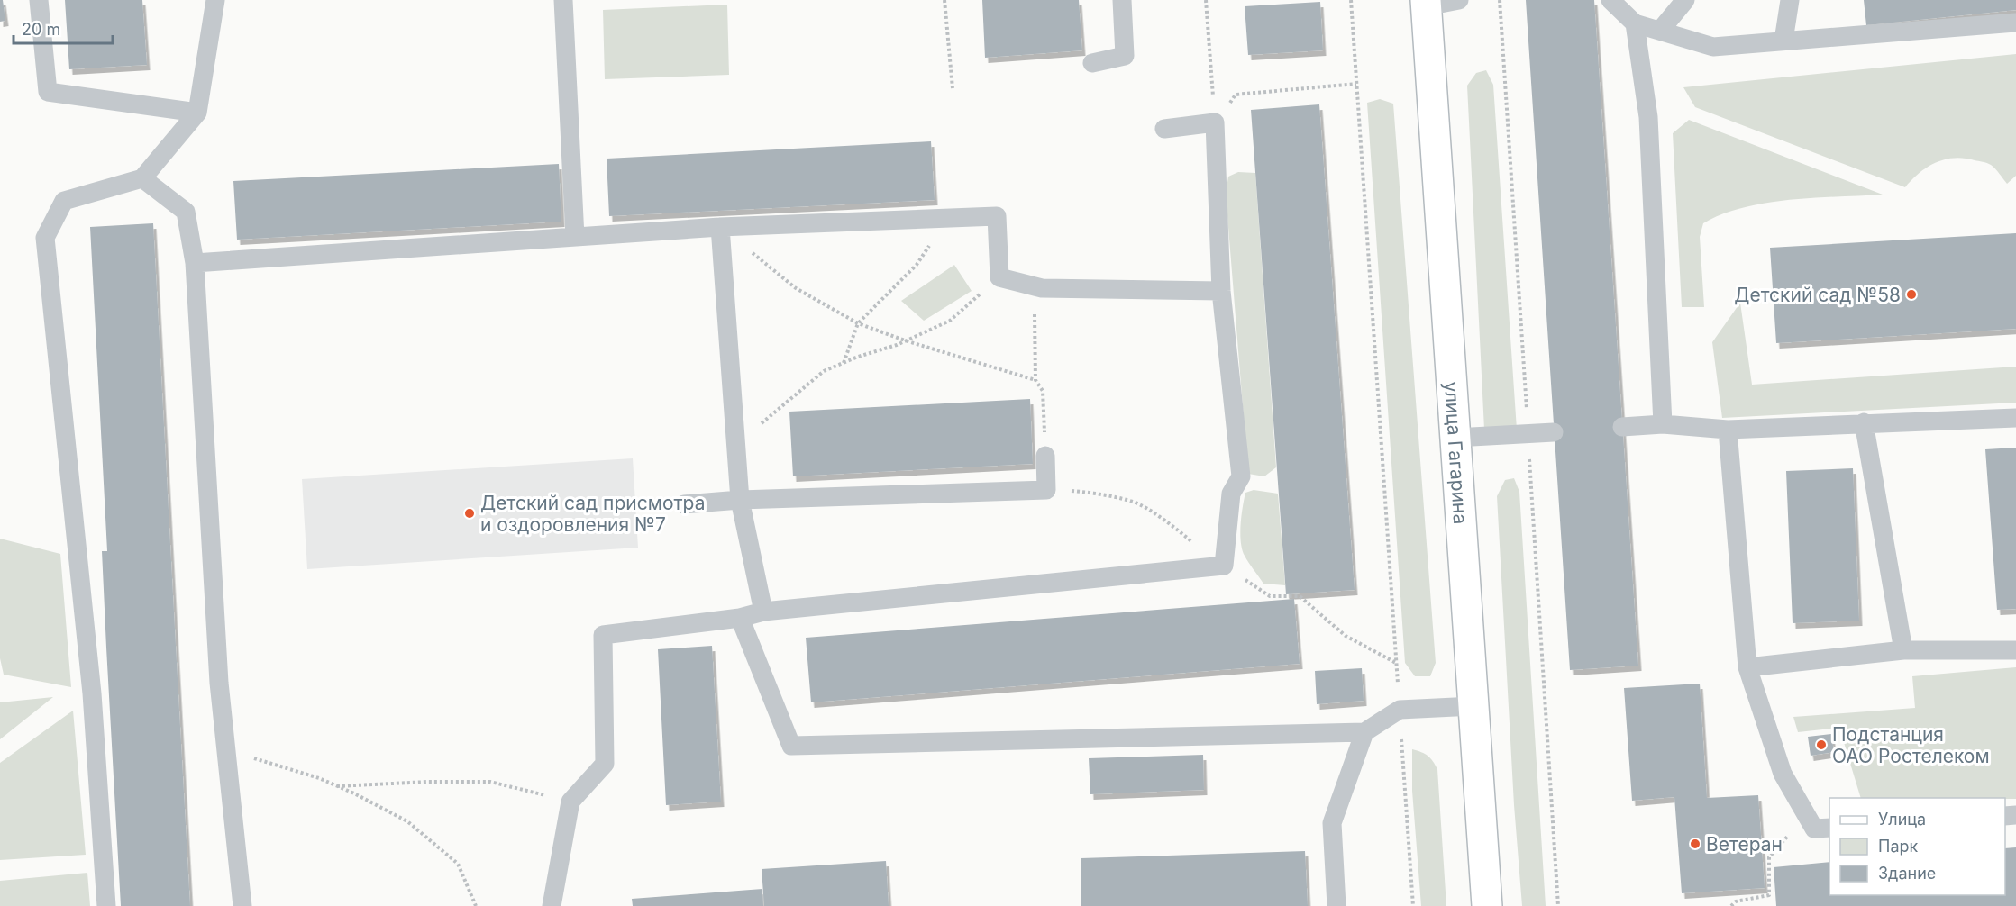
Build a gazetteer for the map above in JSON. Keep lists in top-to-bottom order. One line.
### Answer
{"streets":{"main road":["улица Гагарина"]},"places":["Детский сад №58","Детский сад присмотра и оздоровления №7","Подстанция ОАО Ростелеком","Ветеран"],"legend":["Улица","Парк","Здание"],"scale_bar":"20 m"}
